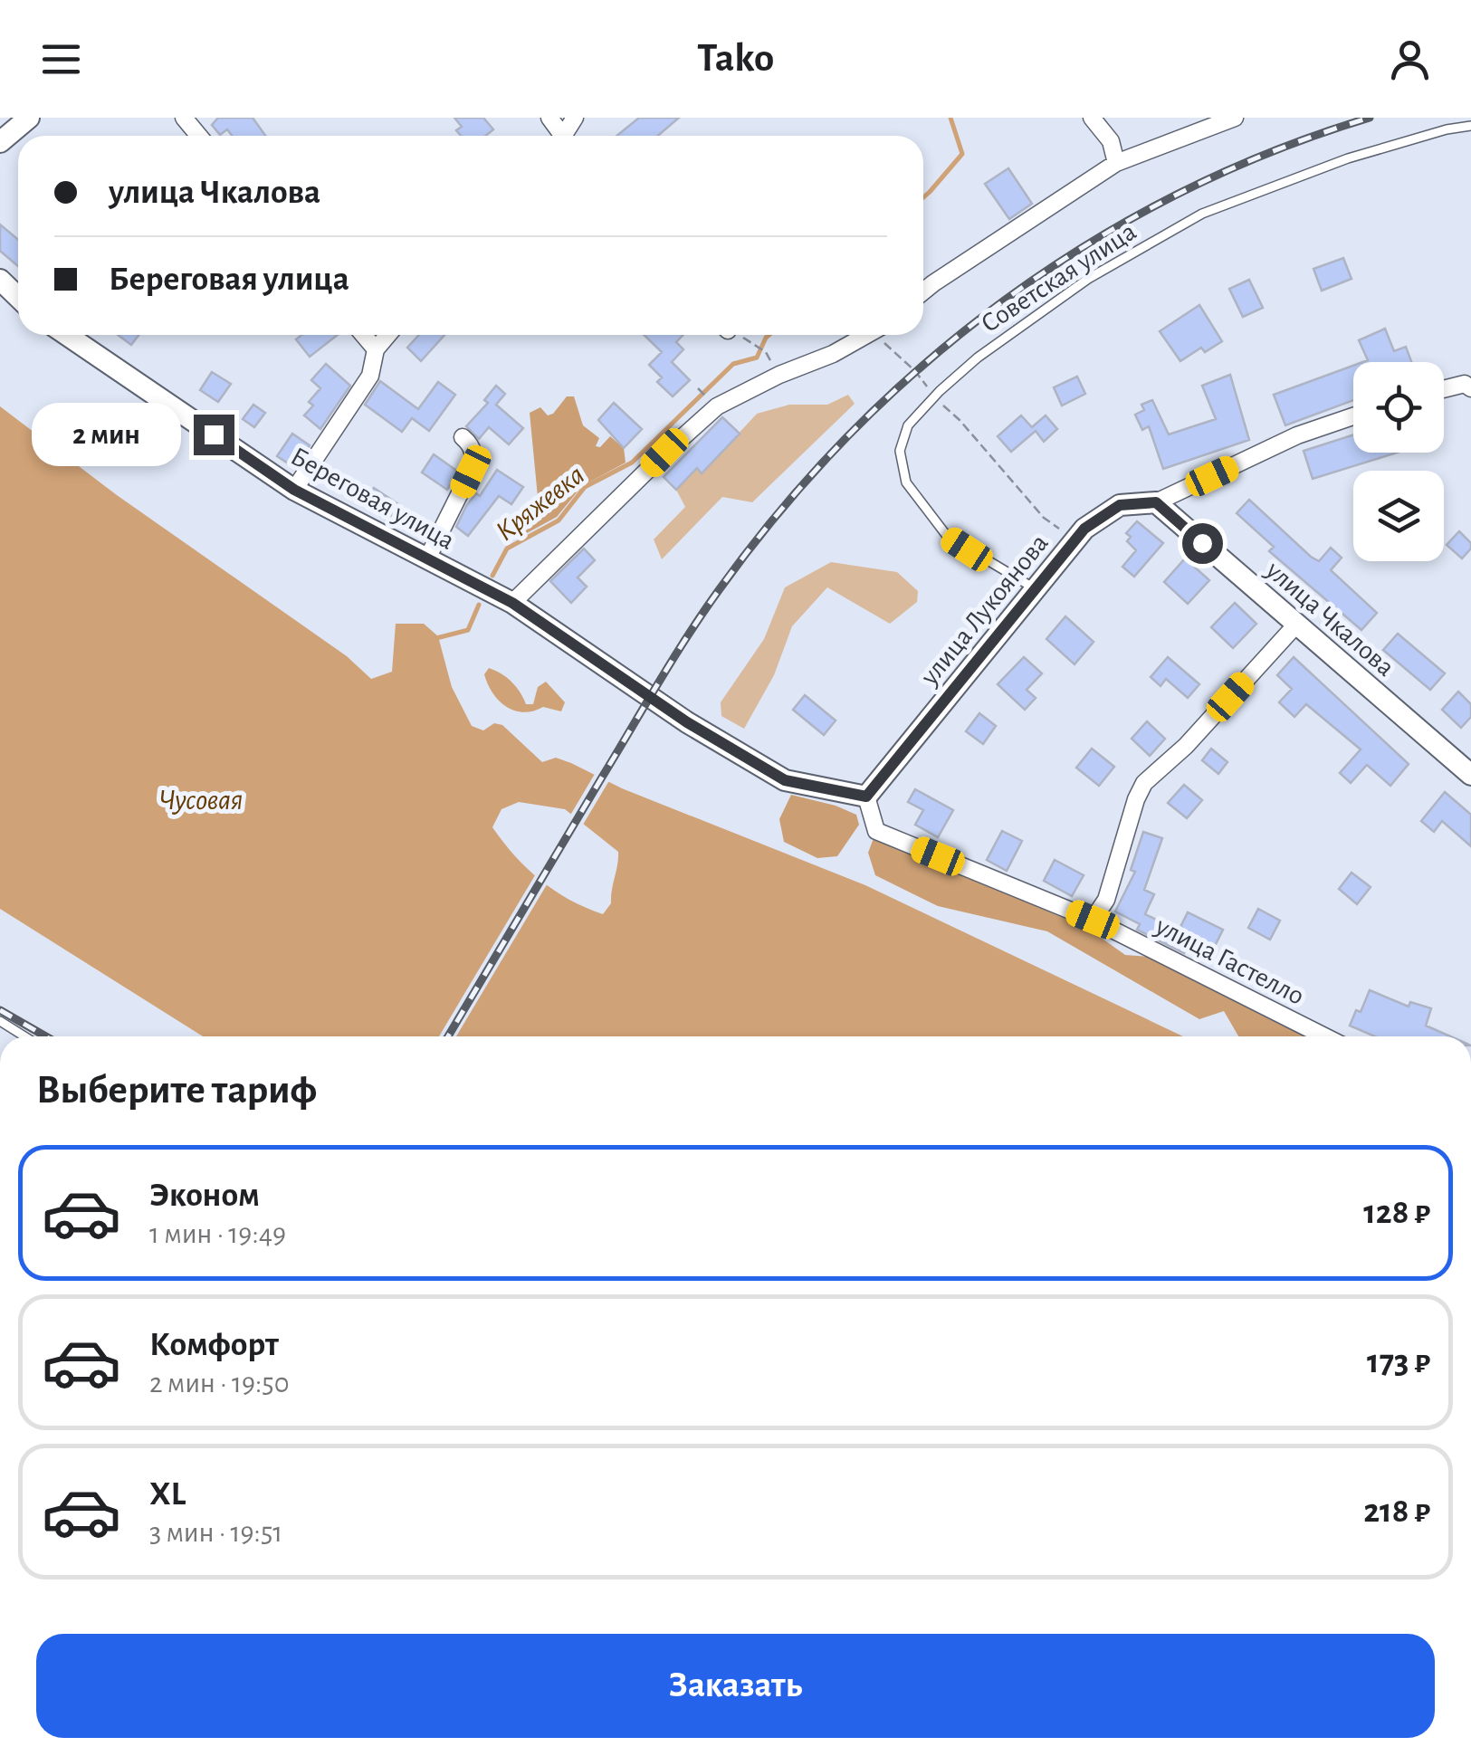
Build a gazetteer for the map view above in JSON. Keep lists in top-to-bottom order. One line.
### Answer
{"streets":{"street":["Береговая улица","улица Лукоянова","улица Чкалова","улица Гастелло"],"lane":["Советская улица"]},"crossings":[["Советская улица","улица Лукоянова"],["Береговая улица","улица Лукоянова"],["Береговая улица","улица Гастелло"],["улица Лукоянова","улица Чкалова"],["улица Лукоянова","улица Гастелло"]],"water":["Кряжевка","Чусовая"],"page":{"header":"Tako","banner":["улица Чкалова","Береговая улица"],"bubble":"2 мин","heading":"Выберите тариф","list":[{"name":"Эконом","note":"1 мин · 19:49","value":"128 ₽"},{"name":"Комфорт","note":"2 мин · 19:50","value":"173 ₽"},{"name":"XL","note":"3 мин · 19:51","value":"218 ₽"}],"buttons":"Заказать"}}
